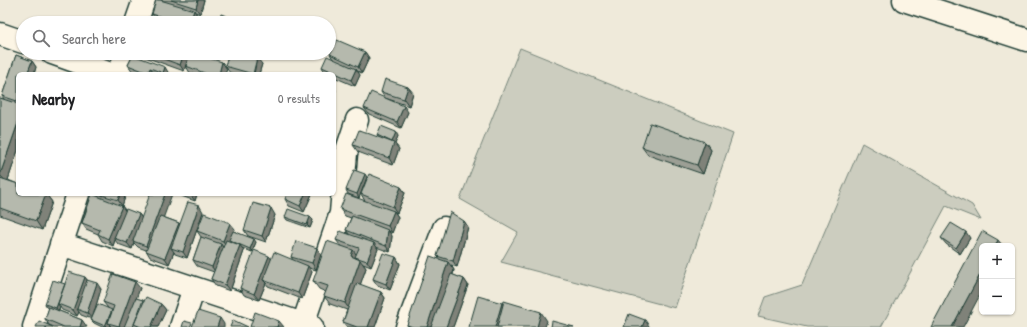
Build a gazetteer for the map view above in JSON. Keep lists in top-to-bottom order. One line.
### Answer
{"page":{"search":"Search here","heading":["Nearby","0 results"],"map_buttons":["+","−"]}}
